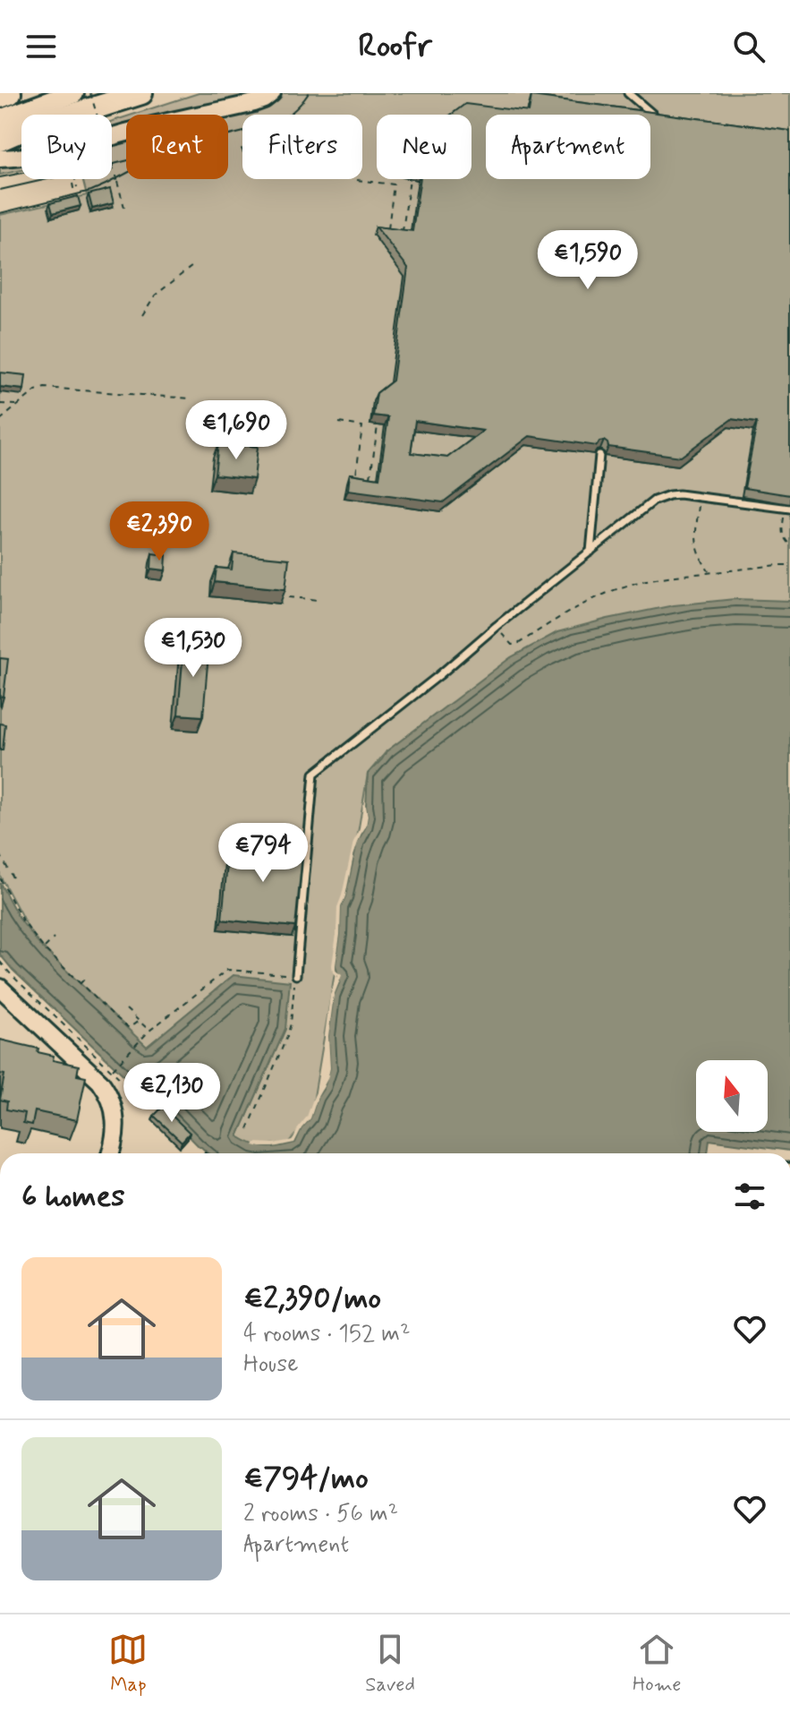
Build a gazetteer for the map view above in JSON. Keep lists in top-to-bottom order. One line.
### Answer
{"north":"top","page":{"header":"Roofr","chip":["Buy","Rent","Filters","New","Apartment"],"price":["€1,590","€1,690","€2,390","€1,530","€794","€2,130"],"heading":"6 homes","list":[{"name":"€2,390/mo","note":"4 rooms · 152 m² · House"},{"name":"€794/mo","note":"2 rooms · 56 m² · Apartment"}],"tabs":["Map","Saved","Home"]}}
